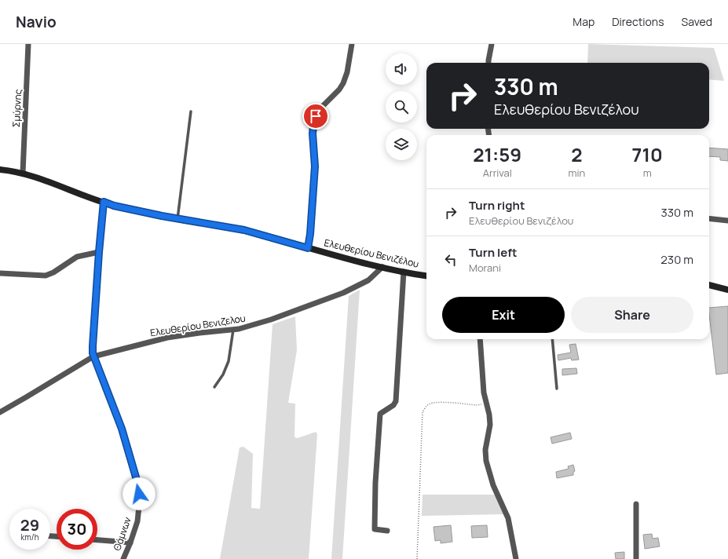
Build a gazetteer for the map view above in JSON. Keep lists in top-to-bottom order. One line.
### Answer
{"streets":{"main road":["Ελευθερίου Βενιζέλου"],"street":["Σμύρνης","Ελευθερίου Βενιζελου","Θάμνων"]},"crossings":[["Σμύρνης","Ελευθερίου Βενιζέλου"],["Ελευθερίου Βενιζέλου","Ελευθερίου Βενιζελου"],["Ελευθερίου Βενιζέλου","Θάμνων"],["Ελευθερίου Βενιζελου","Θάμνων"]],"page":{"header":"Navio","nav":["Map","Directions","Saved"],"turn":["330 m","Ελευθερίου Βενιζέλου"],"eta":["21:59","Arrival","2","min","710","m"],"list":[{"name":"Turn right","note":"Ελευθερίου Βενιζέλου","value":"330 m"},{"name":"Turn left","note":"Morani","value":"230 m"}],"buttons":["Exit","Share"],"speed":"29 km/h","limit":"30"}}
